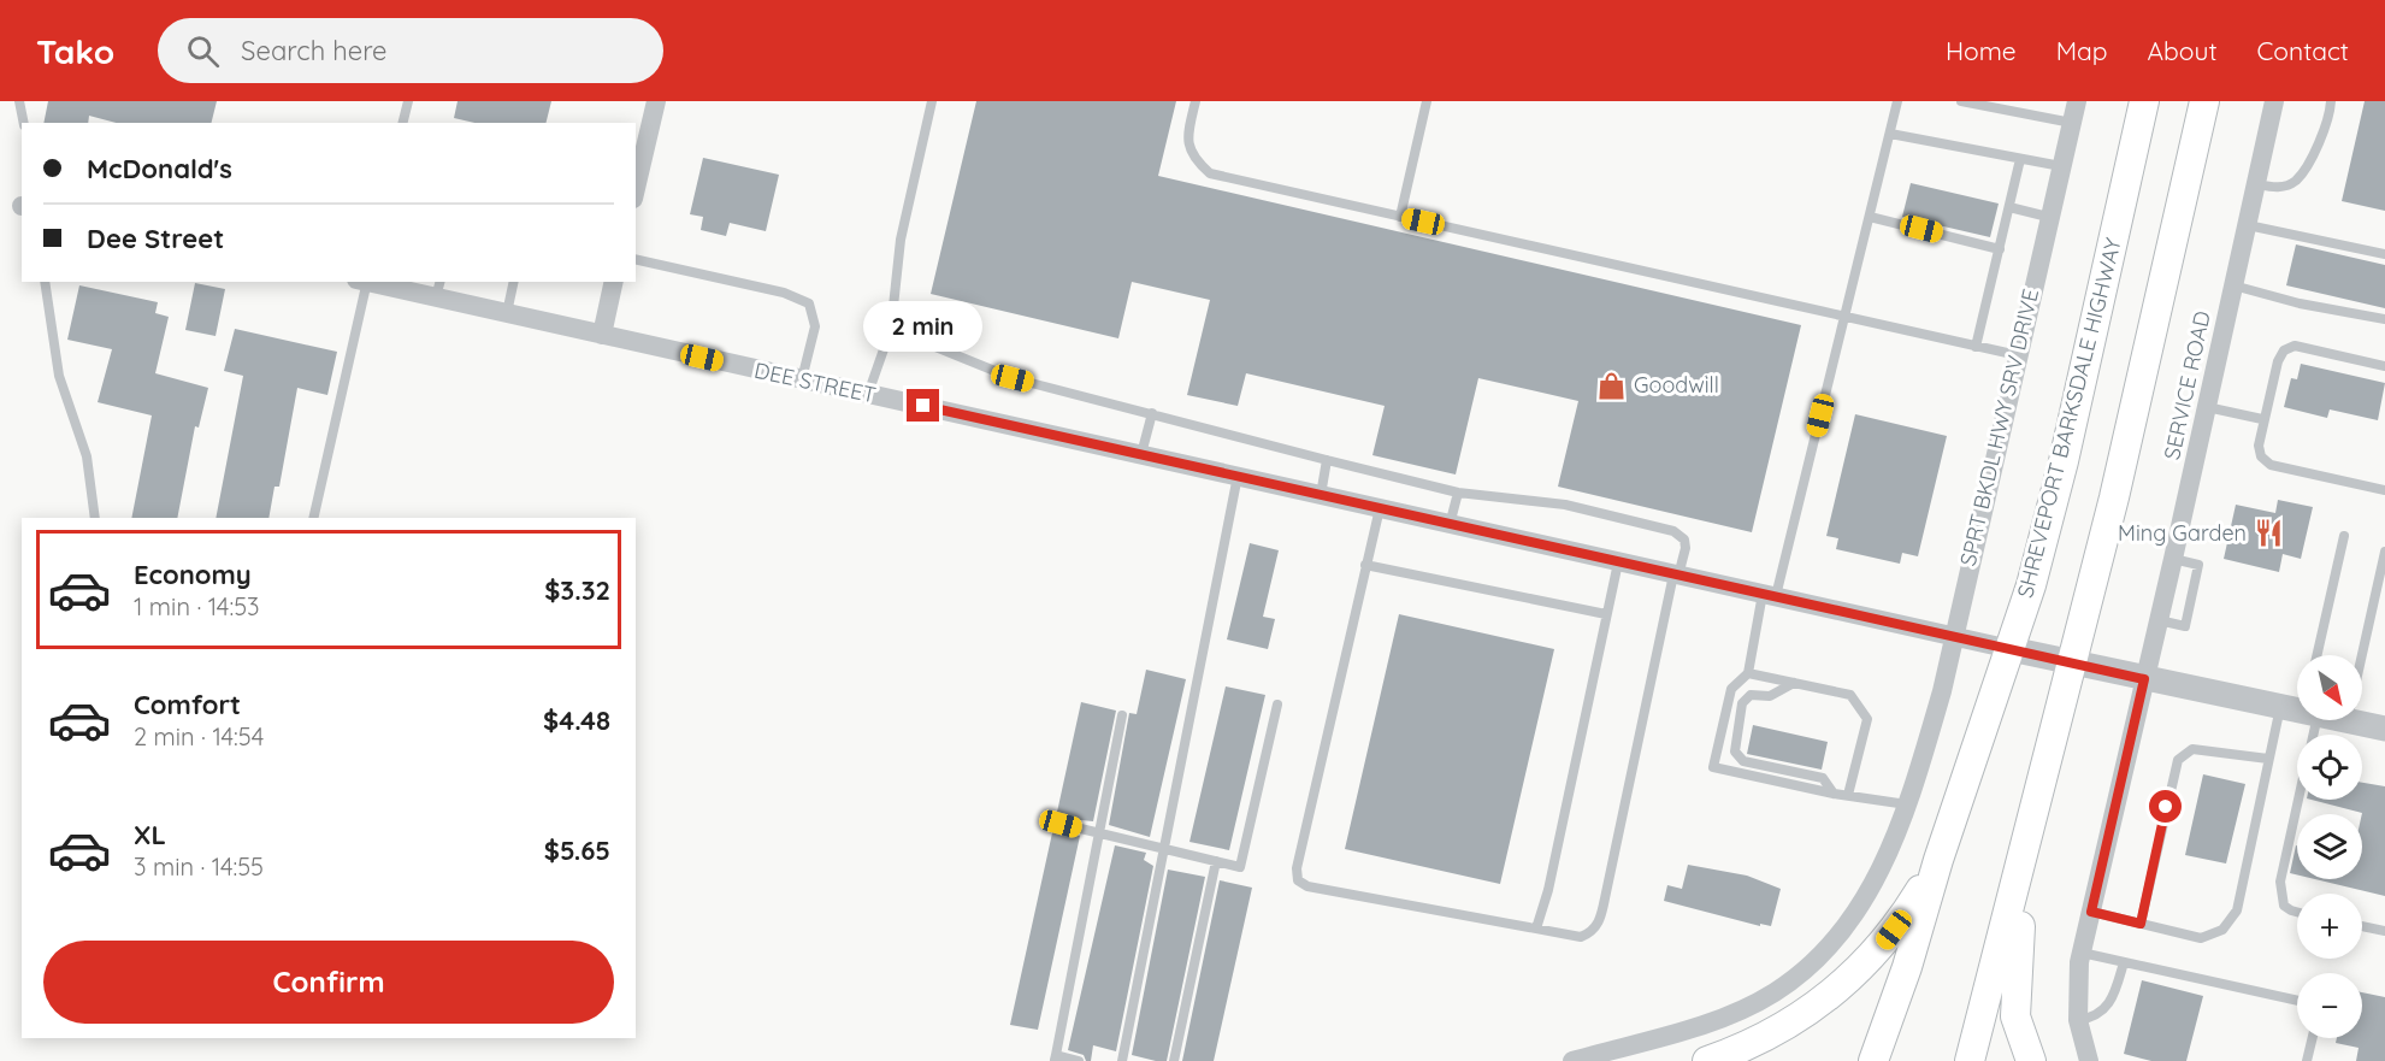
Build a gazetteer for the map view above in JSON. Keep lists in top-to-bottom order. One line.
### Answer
{"streets":{"main road":["SHREVEPORT BARKSDALE HIGHWAY"],"street":["DEE STREET","SERVICE ROAD","SPRT BKDL HWY SRV DRIVE"]},"crossings":[["DEE STREET","SPRT BKDL HWY SRV DRIVE"]],"places":{"shop":["Goodwill"],"restaurant":["Ming Garden"]},"north":"bottom right","page":{"header":"Tako","search":"Search here","nav":["Home","Map","About","Contact"],"banner":["McDonald's","Dee Street"],"bubble":"2 min","list":[{"name":"Economy","note":"1 min · 14:53","value":"$3.32"},{"name":"Comfort","note":"2 min · 14:54","value":"$4.48"},{"name":"XL","note":"3 min · 14:55","value":"$5.65"}],"map_buttons":["+","−"],"buttons":"Confirm"}}
